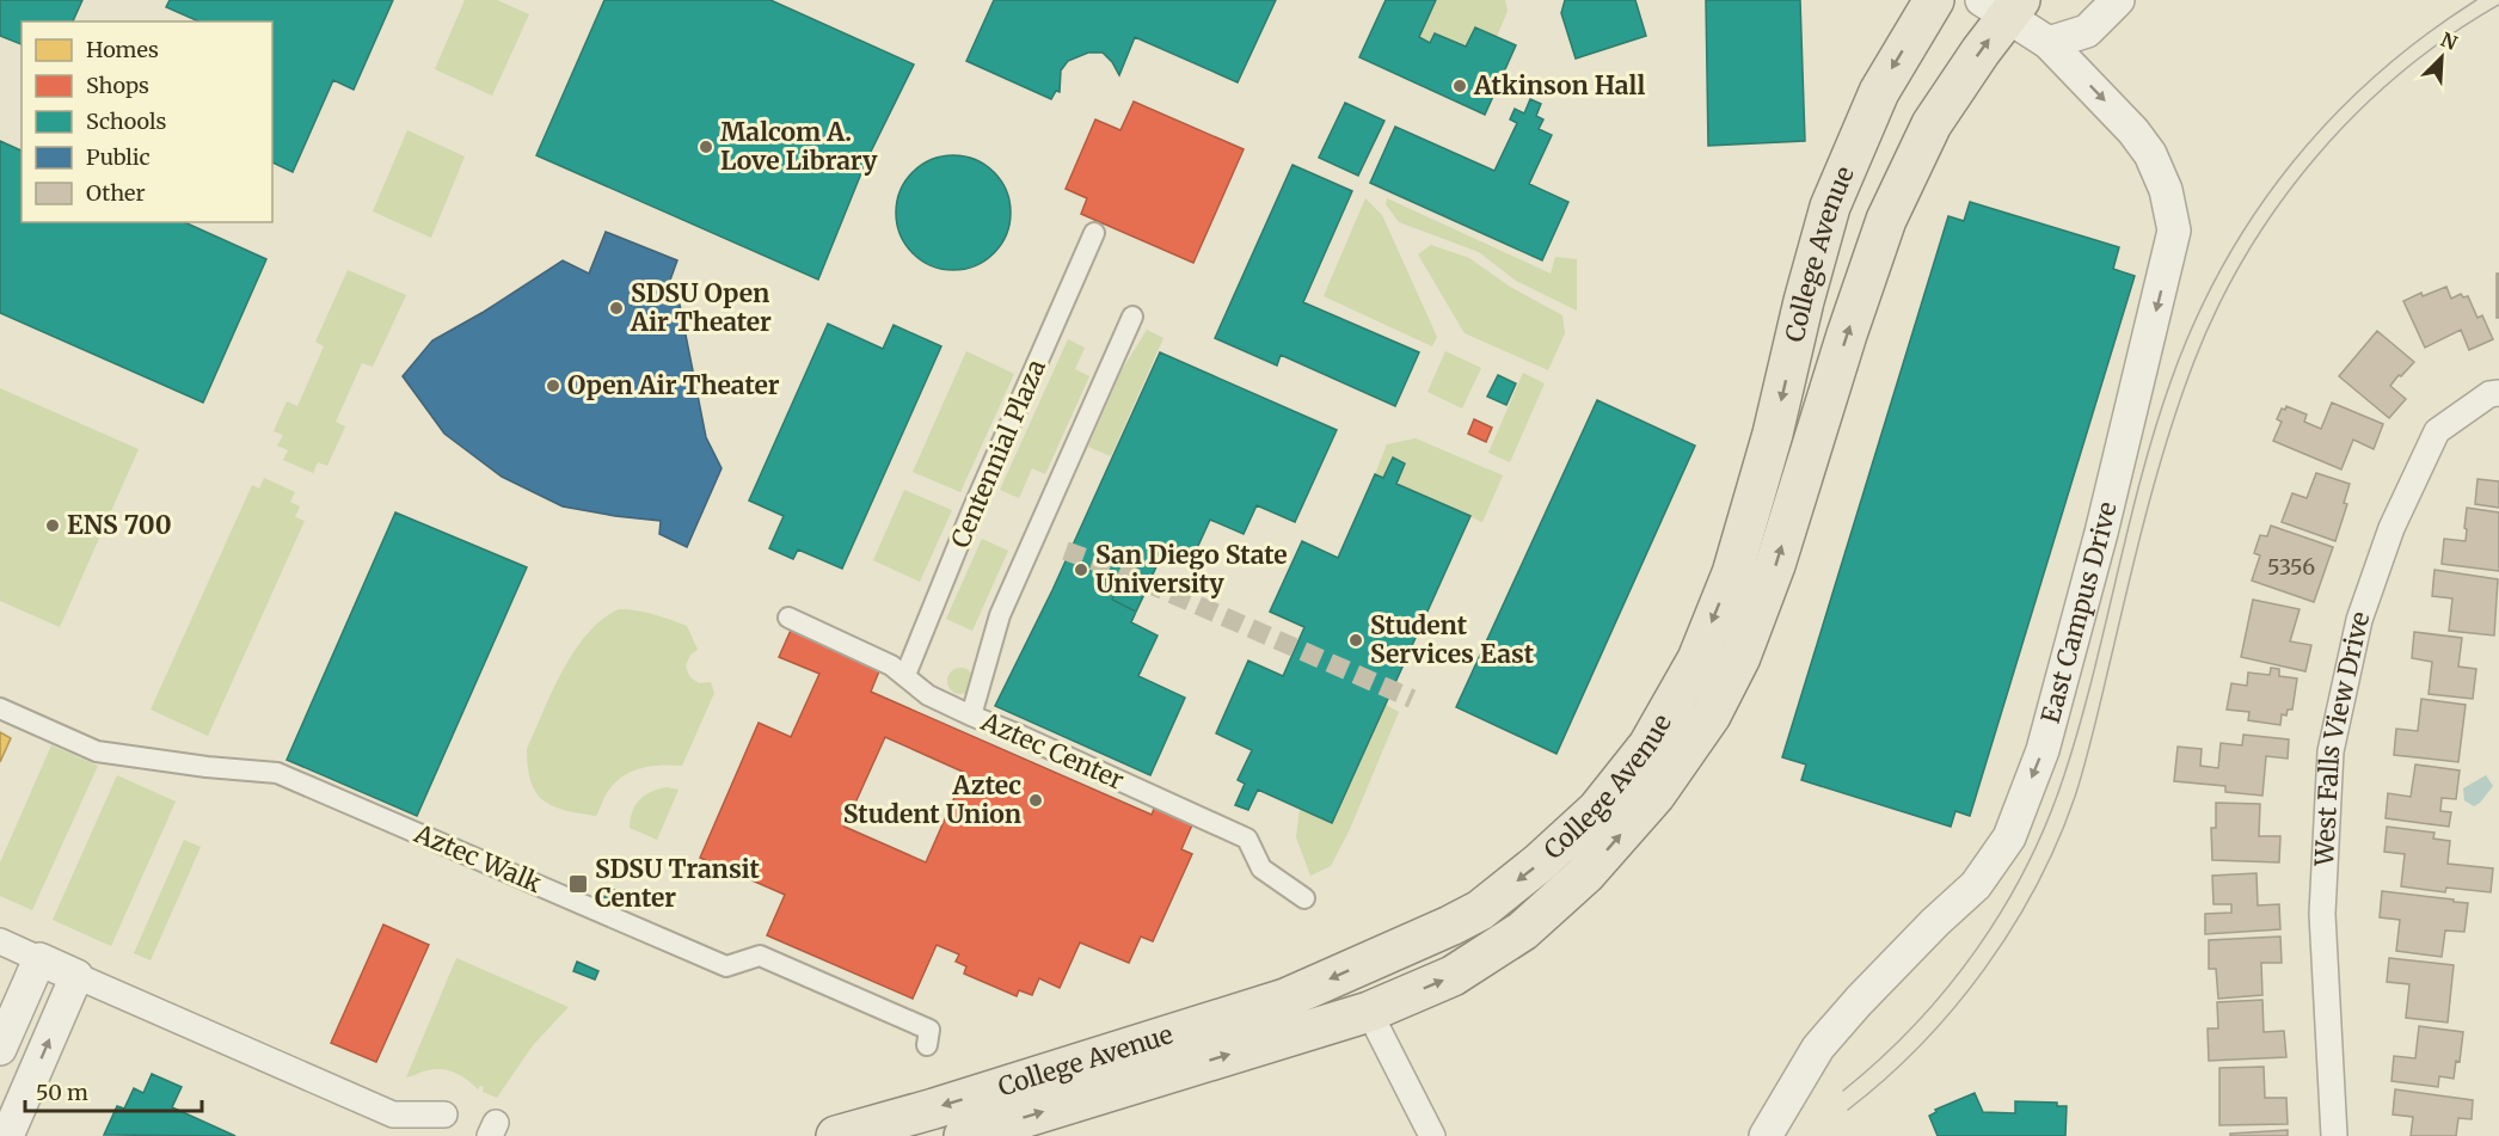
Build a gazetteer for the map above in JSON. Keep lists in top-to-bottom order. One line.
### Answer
{"streets":{"main road":["College Avenue"],"street":["Centennial Plaza","East Campus Drive","West Falls View Drive","Aztec Center","Aztec Walk"]},"crossings":[["College Avenue","East Campus Drive"],["Centennial Plaza","Aztec Center"]],"one_way":["East Campus Drive"],"places":{"other":["Atkinson Hall","Malcom A. Love Library","SDSU Open Air Theater","Open Air Theater","ENS 700","San Diego State University","Student Services East","Aztec Student Union"],"transit":["SDSU Transit Center"]},"house_numbers":["5356"],"legend":["Homes","Shops","Schools","Public","Other"],"scale_bar":"50 m","north":"top right"}
